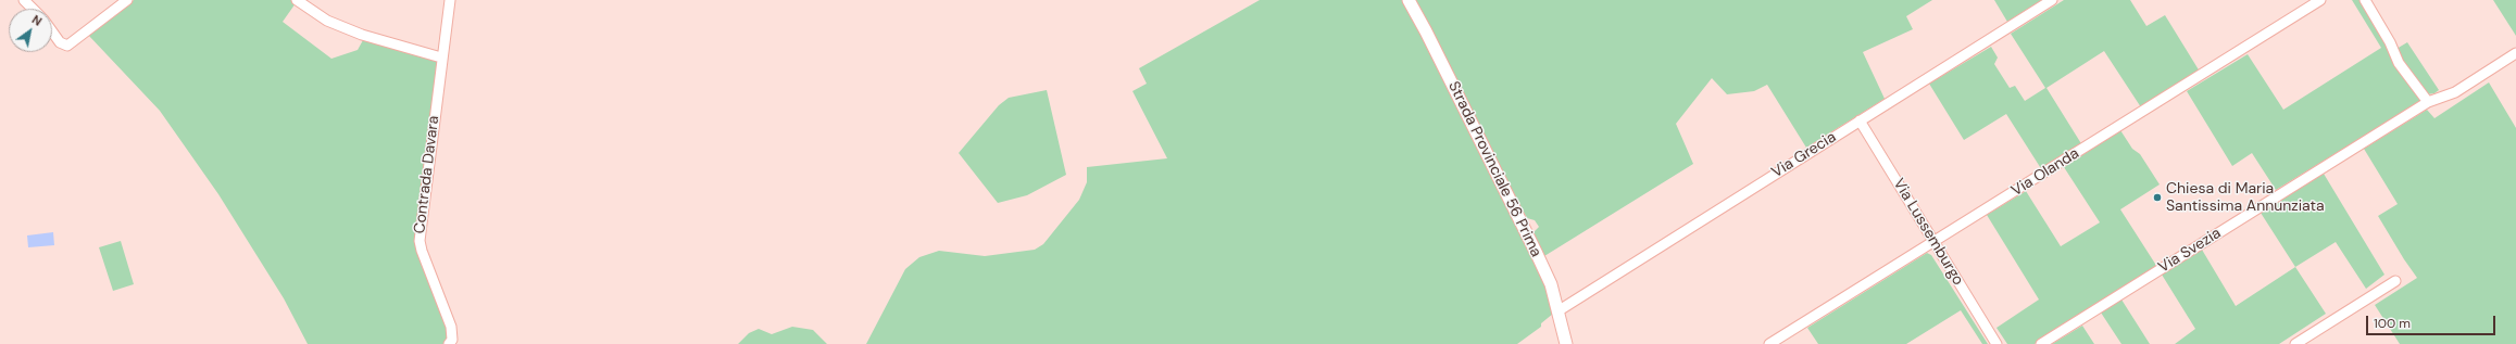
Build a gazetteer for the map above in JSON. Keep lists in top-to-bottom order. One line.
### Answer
{"streets":{"street":["Via Grecia","Strada Provinciale 56 Prima","Via Olanda","Contrada Davara","Via Lussemburgo","Via Svezia"]},"crossings":[["Via Grecia","Strada Provinciale 56 Prima"],["Via Grecia","Via Lussemburgo"],["Via Olanda","Via Lussemburgo"]],"places":["Chiesa di Maria Santissima Annunziata"],"scale_bar":"100 m","north":"top right"}
